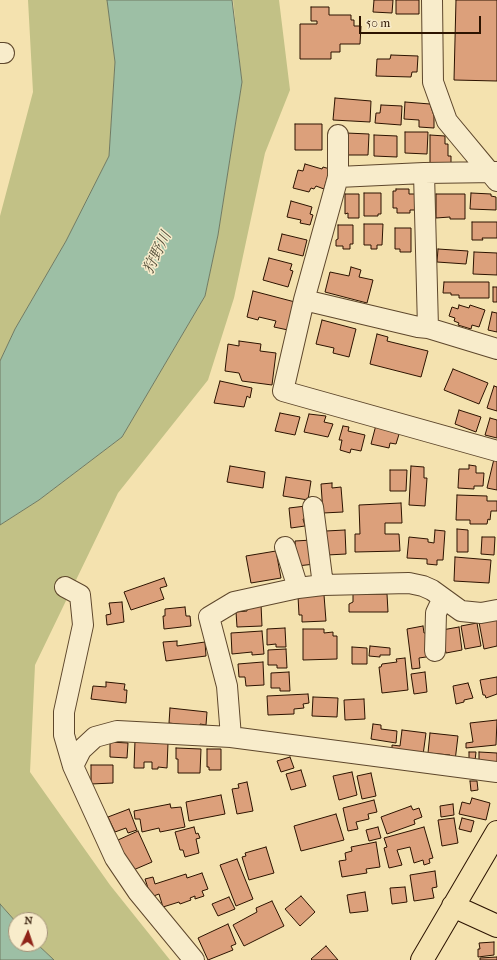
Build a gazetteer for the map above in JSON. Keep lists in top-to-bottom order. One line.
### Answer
{"water":["狩野川"],"scale_bar":"50 m","north":"top"}
